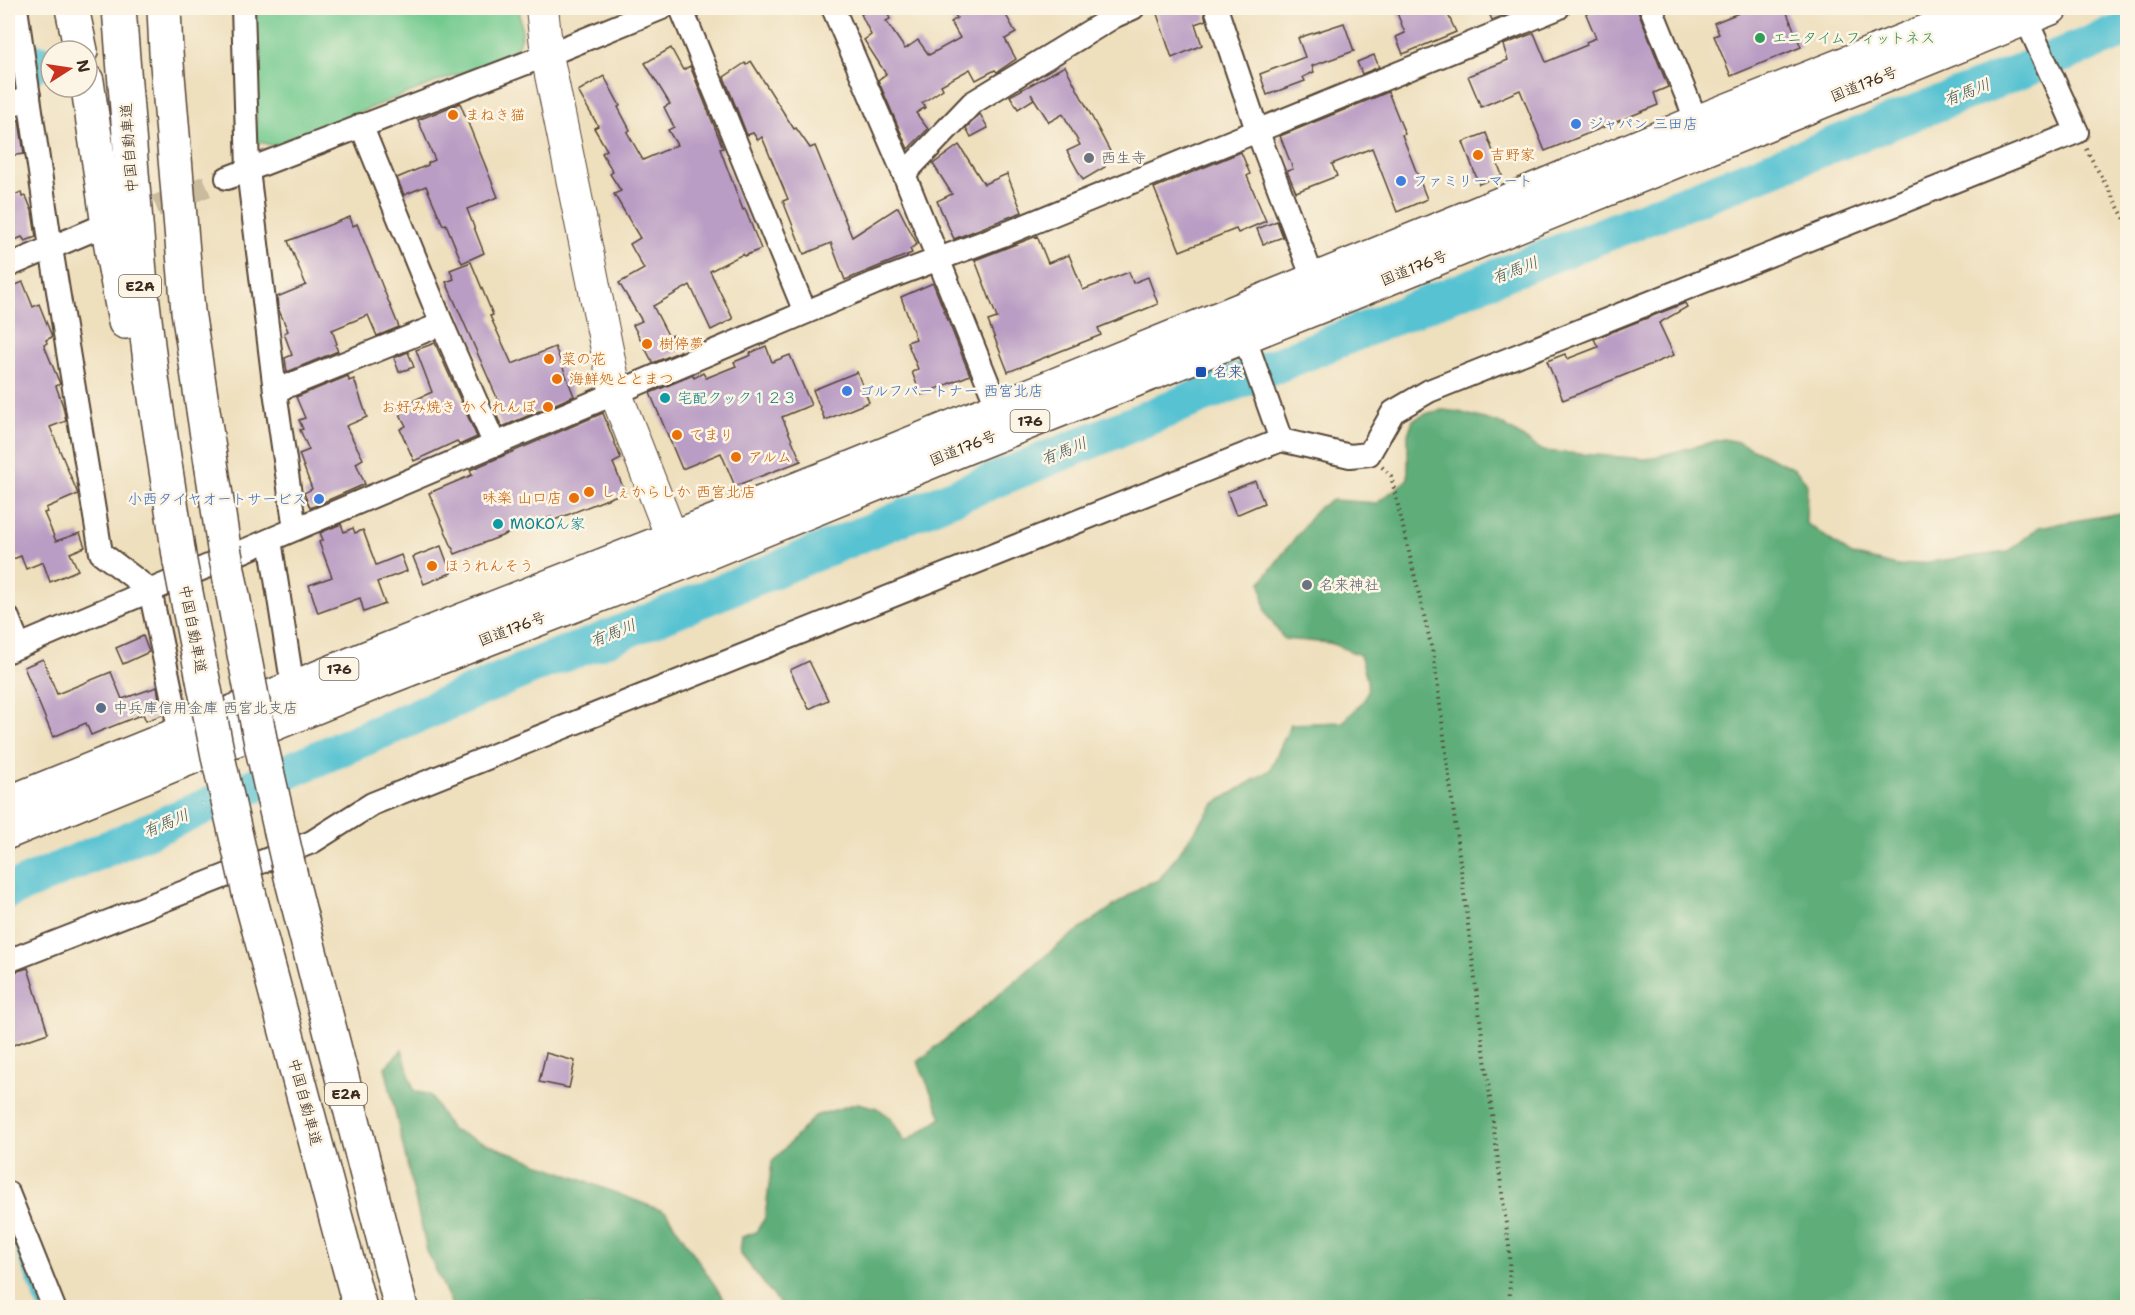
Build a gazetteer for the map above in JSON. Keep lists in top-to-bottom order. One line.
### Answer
{"streets":{"highway":["国道176号","中国自動車道","E2A","176"]},"water":["有馬川"],"places":{"other":["エニタイムフィットネス","まねき猫","ジャパン 三田店","吉野家","西生寺","ファミリーマート","樹停夢","菜の花","海鮮処ととまつ","ゴルフパートナー 西宮北店","宅配クック１２３","お好み焼き かくれんぼ","てまり","アルム","しぇからしか 西宮北店","味楽 山口店","小西タイヤオートサービス","MOKOん家","ほうれんそう","名来神社","中兵庫信用金庫 西宮北支店"],"transit":["名来"]},"north":"right"}
